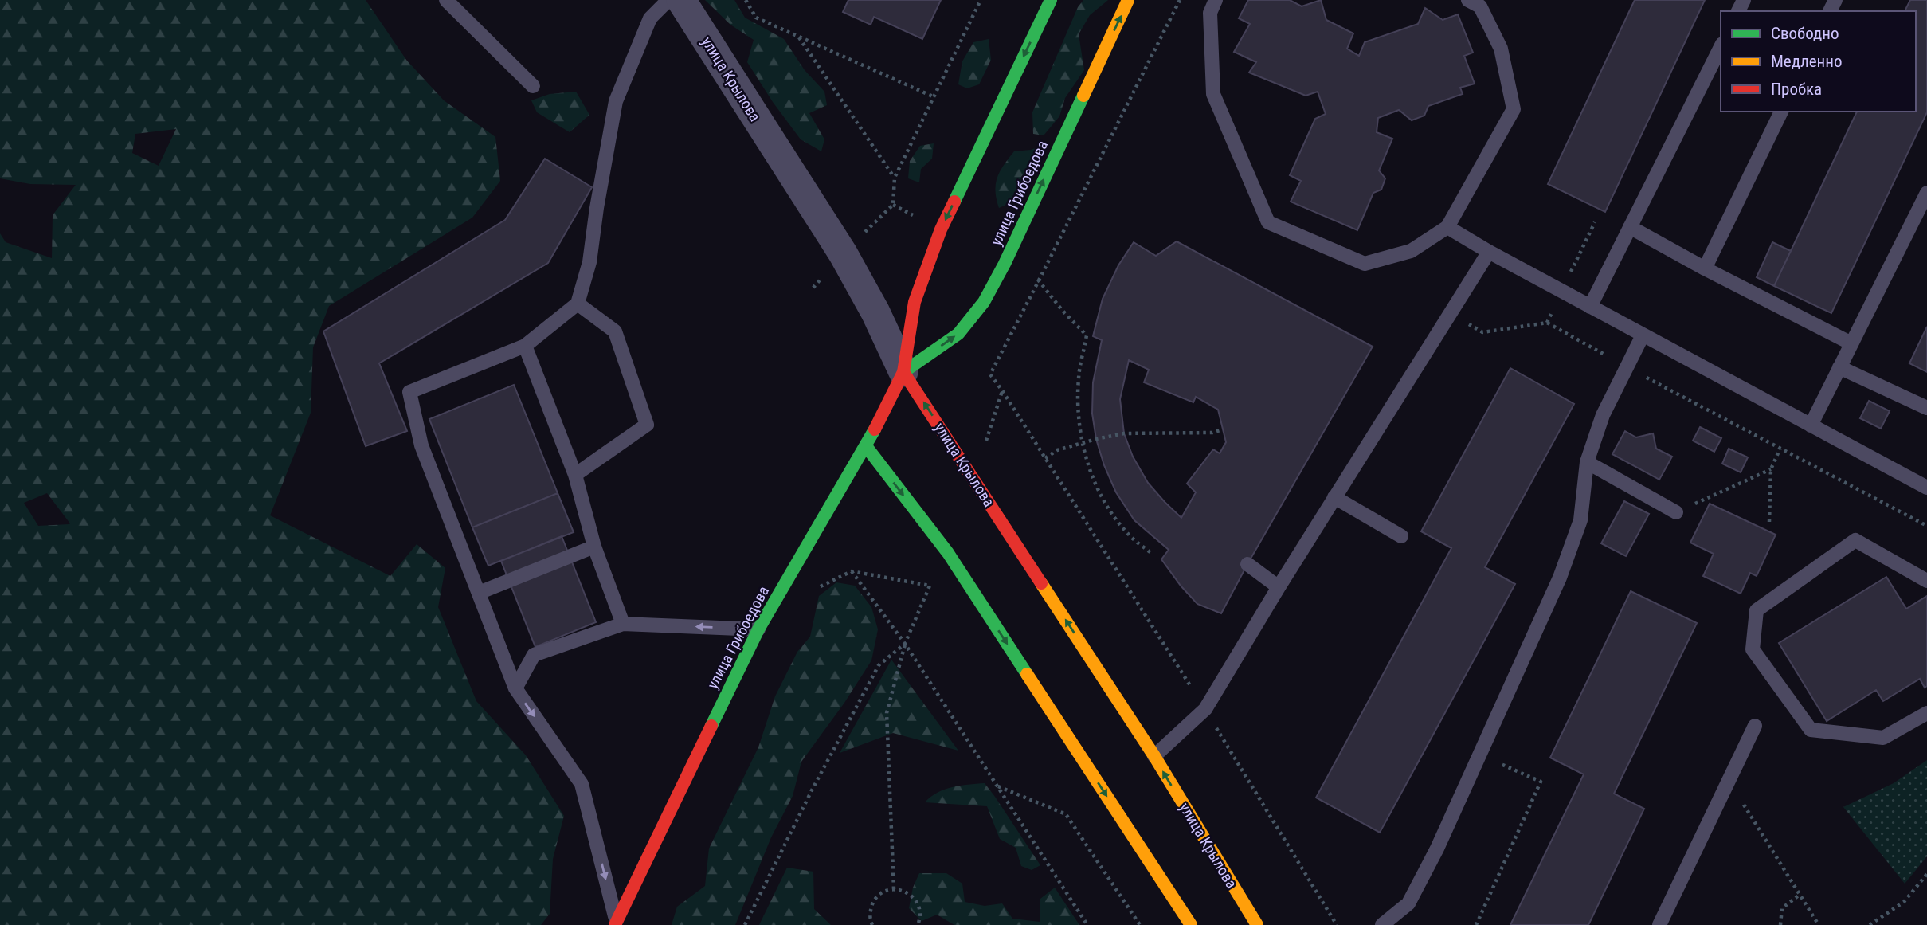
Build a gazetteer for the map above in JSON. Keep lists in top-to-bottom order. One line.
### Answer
{"streets":{"main road":["улица Крылова","улица Грибоедова"]},"crossings":[["улица Крылова","улица Грибоедова"]],"one_way":["улица Крылова"],"legend":["Свободно","Медленно","Пробка"]}
